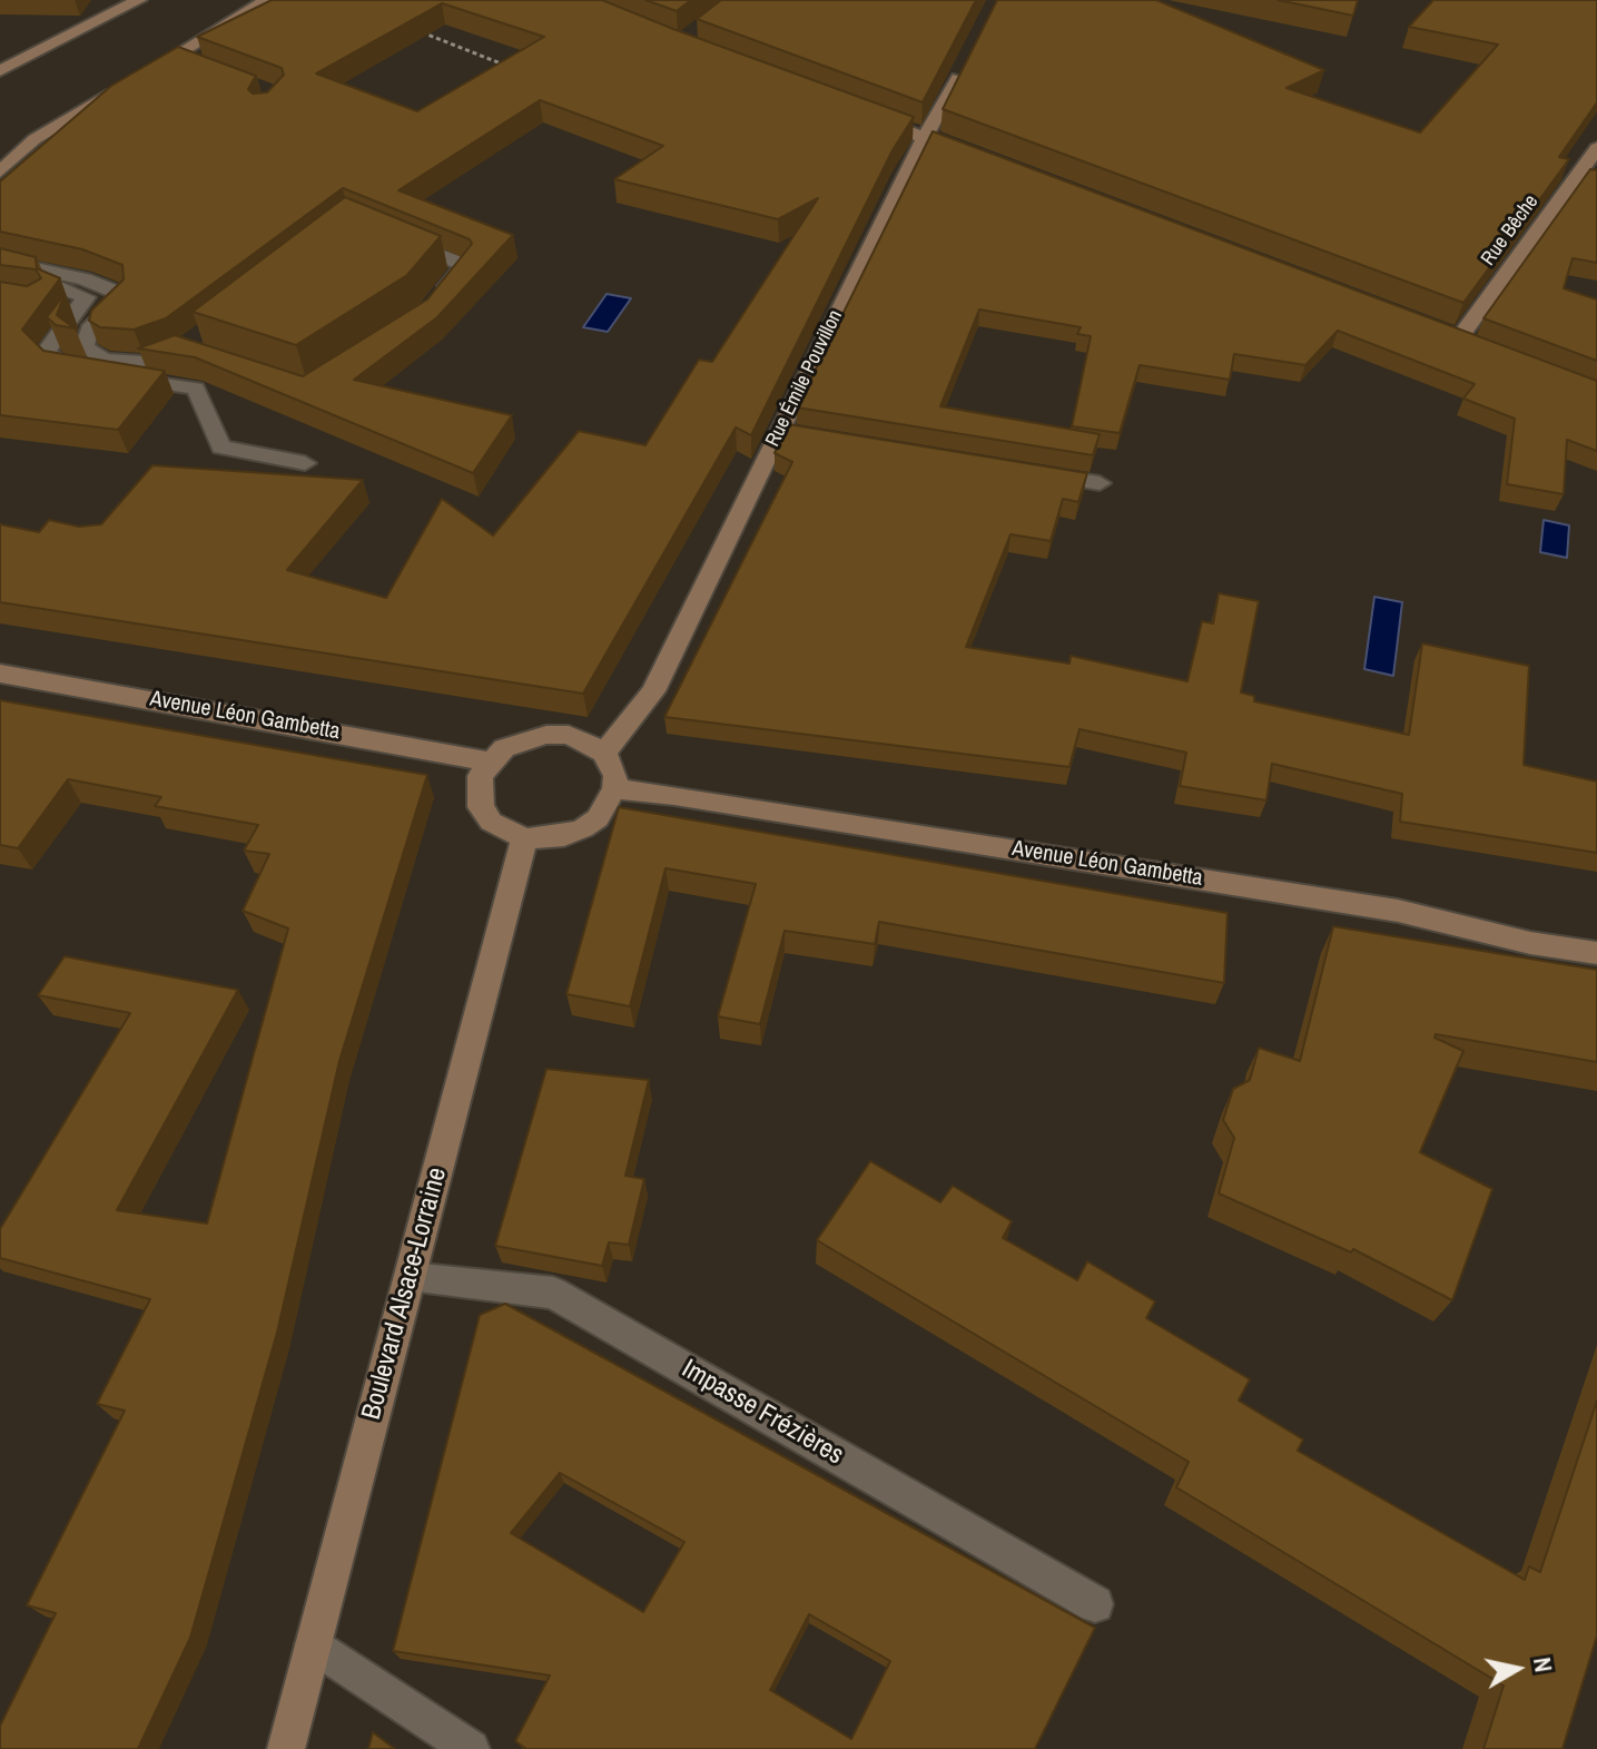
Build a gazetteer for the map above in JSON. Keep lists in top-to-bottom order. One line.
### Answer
{"streets":{"street":["Rue Bêche","Rue Émile Pouvillon","Avenue Léon Gambetta","Boulevard Alsace-Lorraine","Impasse Frézières"]},"crossings":[["Rue Émile Pouvillon","Avenue Léon Gambetta"],["Rue Émile Pouvillon","Boulevard Alsace-Lorraine"],["Avenue Léon Gambetta","Boulevard Alsace-Lorraine"],["Boulevard Alsace-Lorraine","Impasse Frézières"]],"north":"right"}
